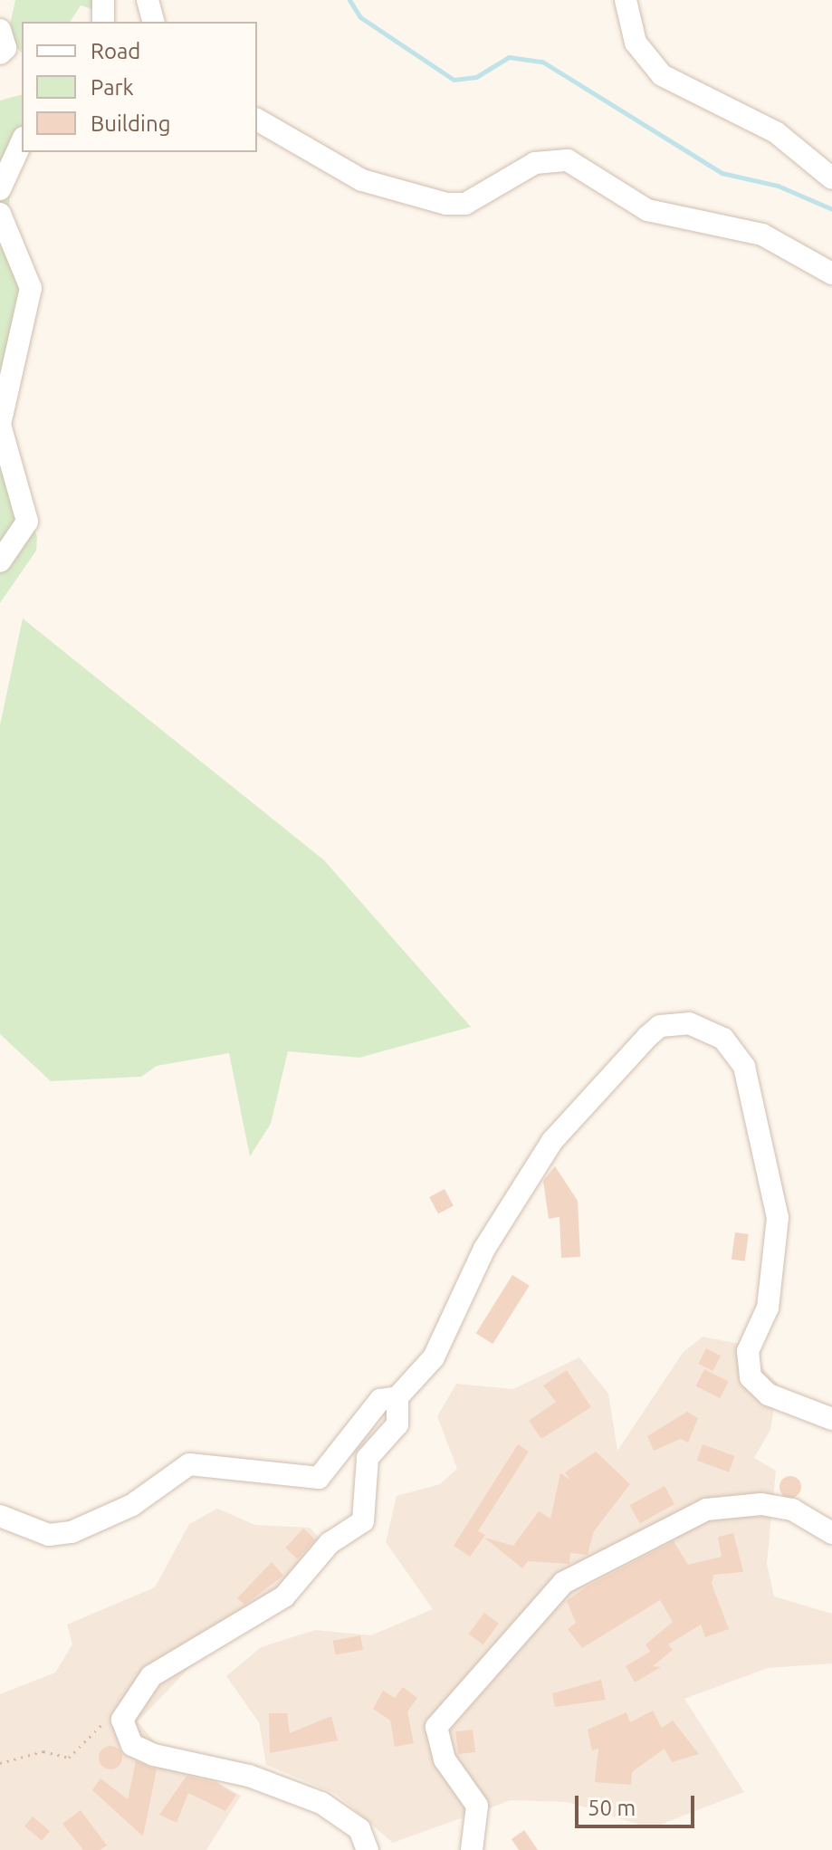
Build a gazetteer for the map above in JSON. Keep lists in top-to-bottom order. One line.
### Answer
{"legend":["Road","Park","Building"],"scale_bar":"50 m"}
